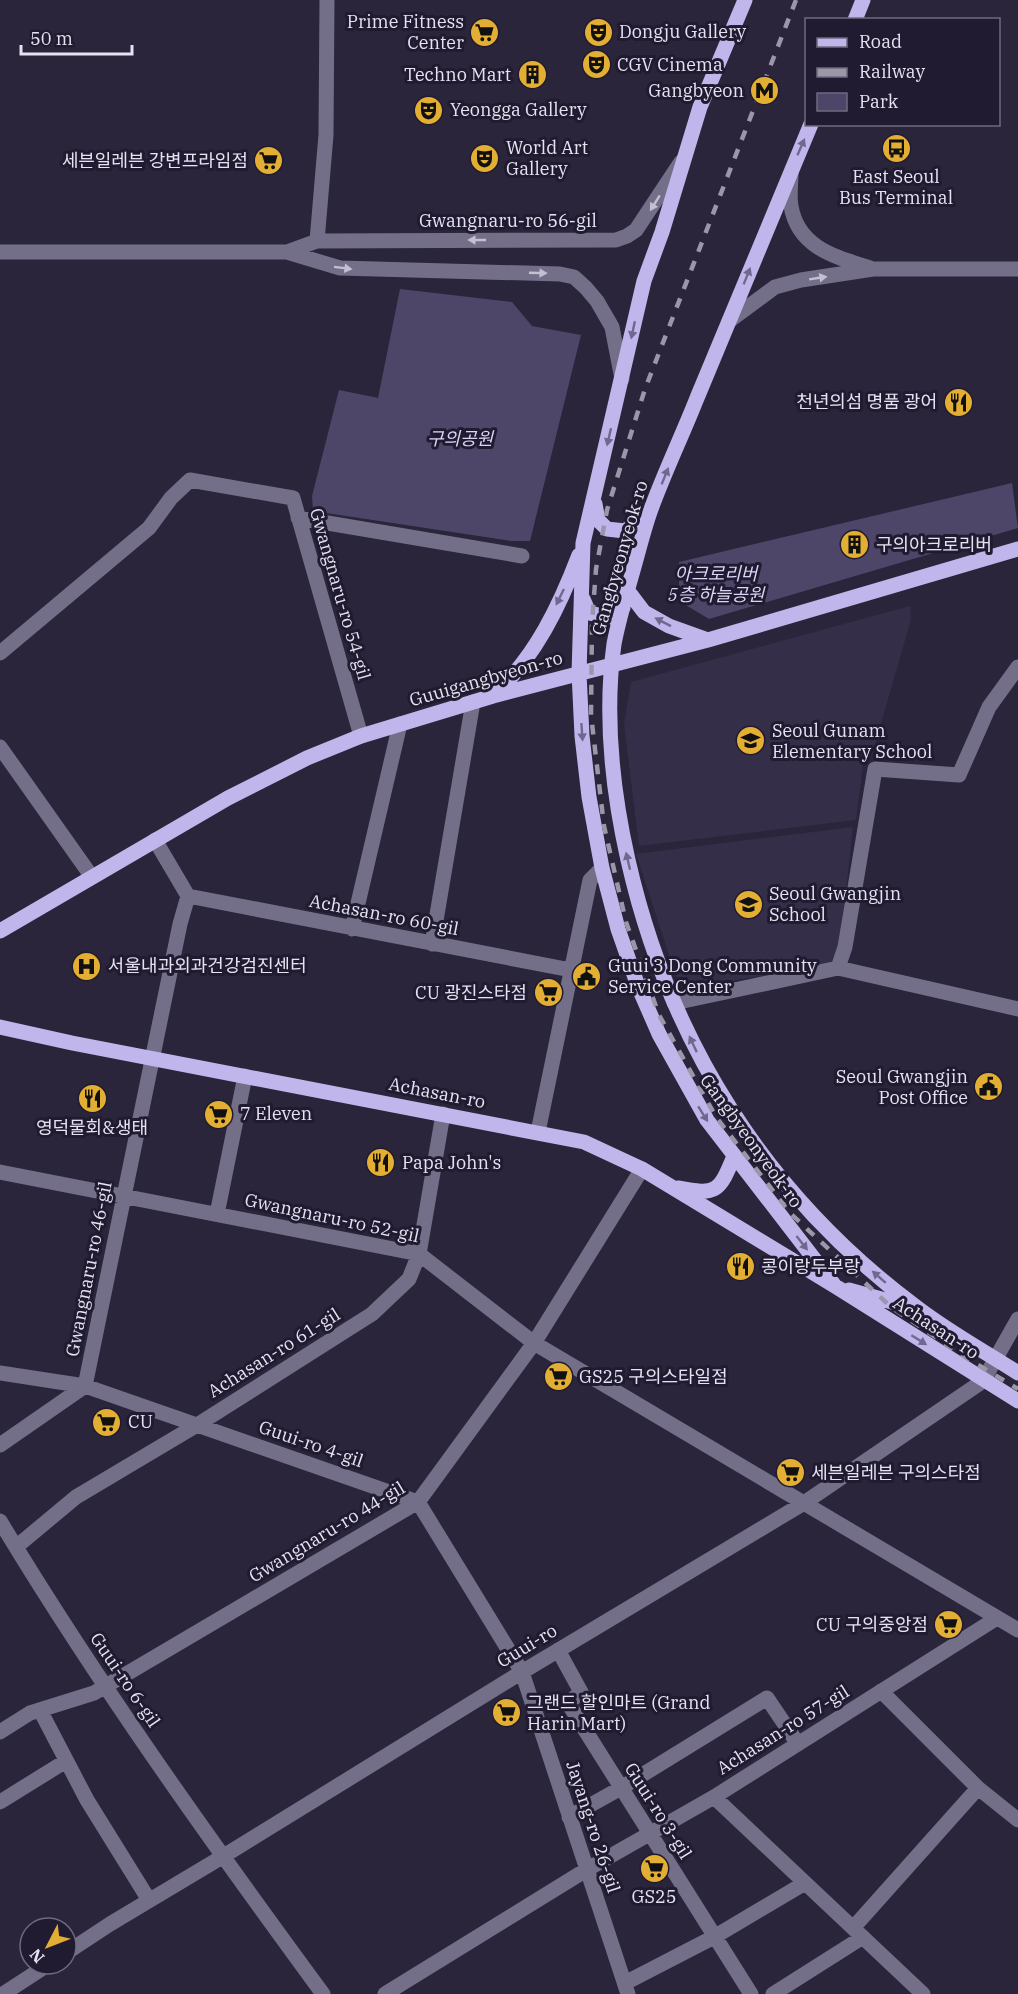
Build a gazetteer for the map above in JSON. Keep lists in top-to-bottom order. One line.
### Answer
{"streets":{"main road":["Gangbyeonyeok-ro","Guuigangbyeon-ro","Achasan-ro"],"street":["Gwangnaru-ro 56-gil","Gwangnaru-ro 54-gil","Achasan-ro 60-gil","Gwangnaru-ro 52-gil","Gwangnaru-ro 46-gil","Achasan-ro 61-gil","Guui-ro 4-gil","Gwangnaru-ro 44-gil","Guui-ro","Guui-ro 6-gil","Achasan-ro 57-gil","Guui-ro 3-gil","Jayang-ro 26-gil"]},"crossings":[["Gwangnaru-ro 56-gil","Gangbyeonyeok-ro"],["Gangbyeonyeok-ro","Guuigangbyeon-ro"],["Gangbyeonyeok-ro","Achasan-ro"],["Gangbyeonyeok-ro","Guui-ro"],["Gwangnaru-ro 54-gil","Guuigangbyeon-ro"],["Achasan-ro 60-gil","Gwangnaru-ro 46-gil"],["Achasan-ro","Gwangnaru-ro 46-gil"],["Achasan-ro","Achasan-ro 61-gil"],["Achasan-ro","Gwangnaru-ro 44-gil"],["Achasan-ro","Guui-ro"],["Gwangnaru-ro 52-gil","Gwangnaru-ro 46-gil"],["Gwangnaru-ro 52-gil","Achasan-ro 61-gil"],["Gwangnaru-ro 52-gil","Gwangnaru-ro 44-gil"],["Gwangnaru-ro 52-gil","Guui-ro"],["Gwangnaru-ro 52-gil","Achasan-ro 57-gil"],["Gwangnaru-ro 46-gil","Guui-ro 4-gil"],["Achasan-ro 61-gil","Guui-ro 4-gil"],["Achasan-ro 61-gil","Guui-ro 6-gil"],["Guui-ro 4-gil","Gwangnaru-ro 44-gil"],["Gwangnaru-ro 44-gil","Guui-ro 6-gil"],["Guui-ro","Guui-ro 6-gil"],["Guui-ro","Guui-ro 3-gil"],["Guui-ro","Jayang-ro 26-gil"],["Achasan-ro 57-gil","Guui-ro 3-gil"],["Achasan-ro 57-gil","Jayang-ro 26-gil"]],"parks":["구의공원","아크로리버 5층 하늘공원"],"places":{"supermarket":["Prime Fitness Center","세븐일레븐 강변프라임점","CU 광진스타점","7 Eleven","GS25 구의스타일점","CU","세븐일레븐 구의스타점","CU 구의중앙점","그랜드 할인마트 (Grand Harin Mart)","GS25"],"theatre":["Dongju Gallery","CGV Cinema","Yeongga Gallery","World Art Gallery"],"building":["Techno Mart","구의아크로리버"],"metro station":["Gangbyeon"],"bus stop":["East Seoul Bus Terminal"],"restaurant":["천년의섬 명품 광어","영덕물회&생태","Papa John's","콩이랑두부랑"],"school or university":["Seoul Gunam Elementary School","Seoul Gwangjin School"],"hospital":["서울내과외과건강검진센터"],"public building":["Guui 3 Dong Community Service Center","Seoul Gwangjin Post Office"]},"legend":["Road","Railway","Park"],"scale_bar":"50 m","north":"bottom left"}
